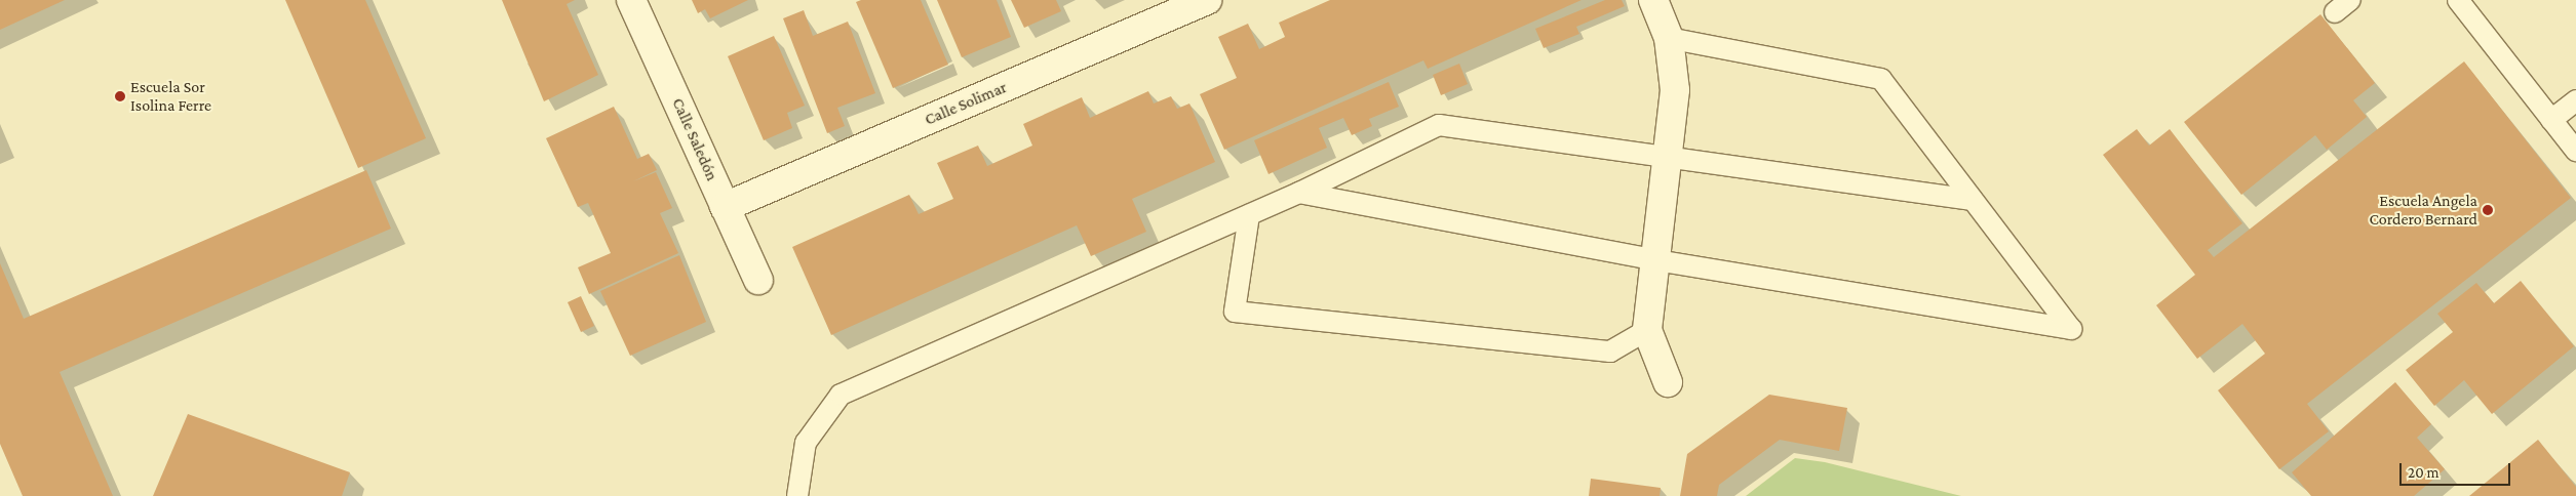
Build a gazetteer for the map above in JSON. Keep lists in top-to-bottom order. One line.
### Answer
{"streets":{"street":["Calle Solimar","Calle Saledón"]},"crossings":[["Calle Solimar","Calle Saledón"]],"places":["Escuela Sor Isolina Ferre","Escuela Angela Cordero Bernard"],"scale_bar":"20 m"}
